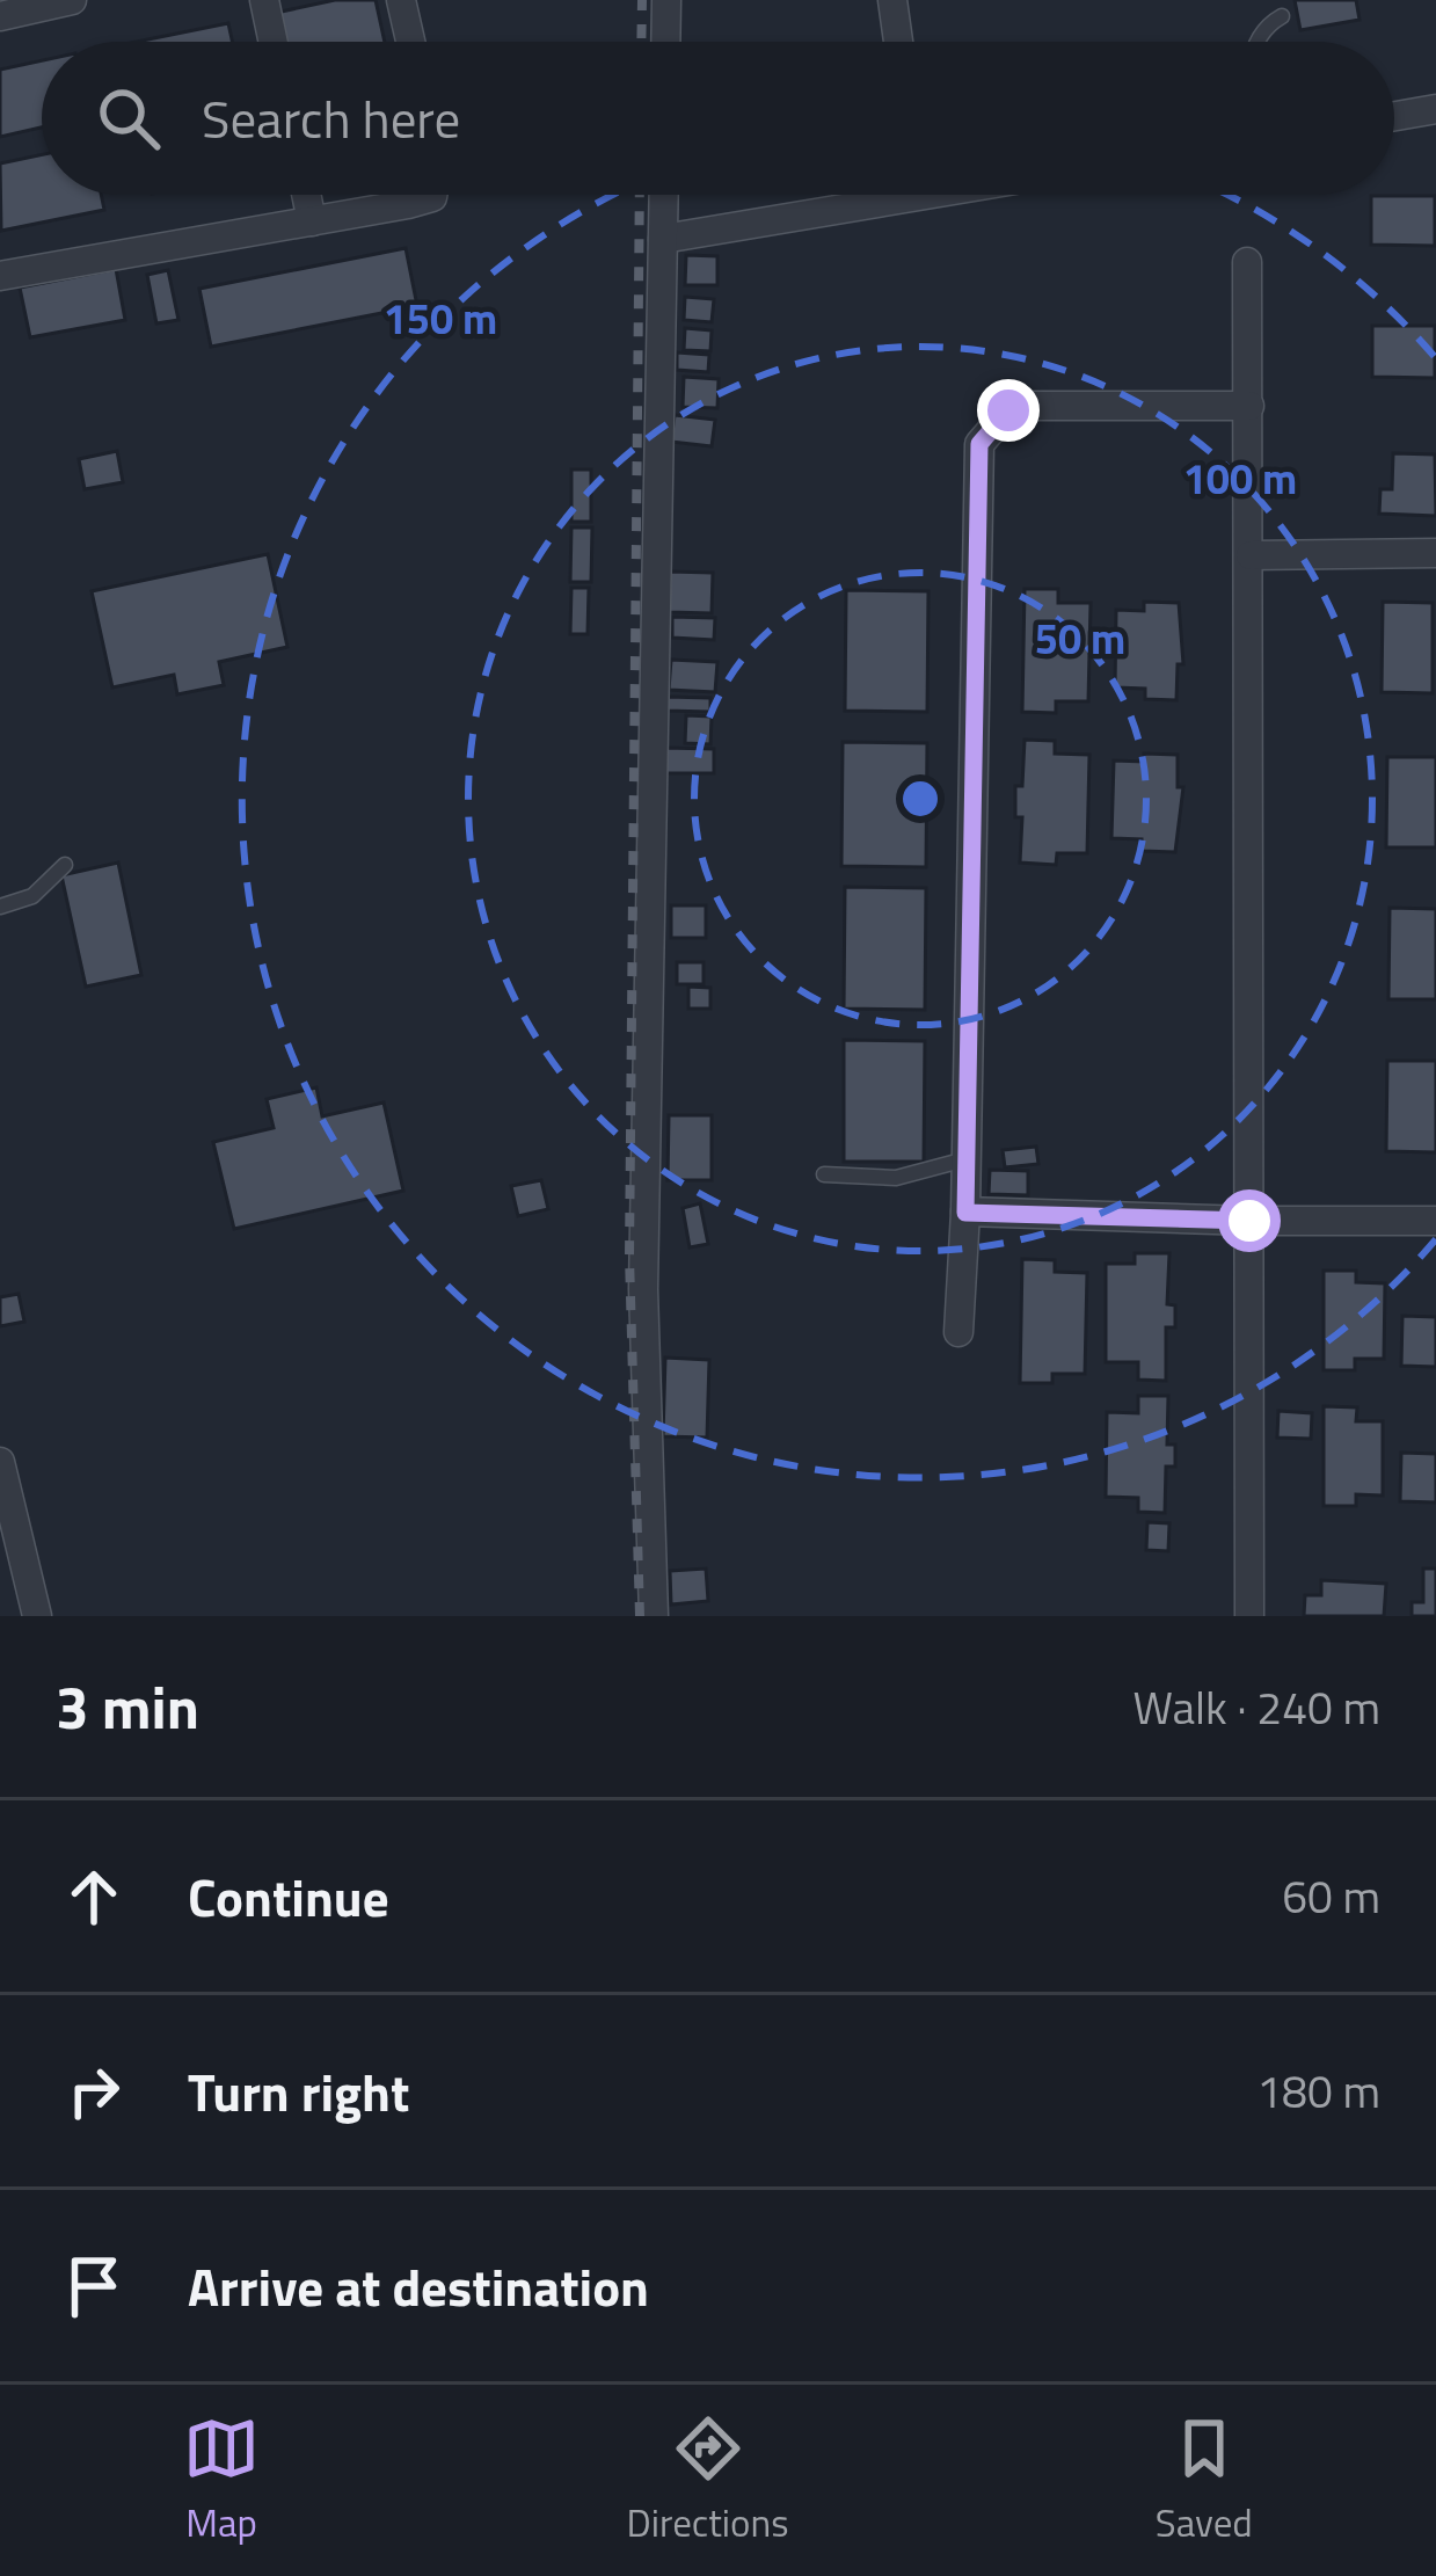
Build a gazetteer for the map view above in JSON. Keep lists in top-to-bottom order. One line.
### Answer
{"page":{"search":"Search here","heading":["3 min","Walk · 240 m"],"list":[["Continue","60 m"],["Turn right","180 m"],"Arrive at destination"],"nav":["Map","Directions","Saved"]},"rings":["150 m","100 m","50 m"]}
